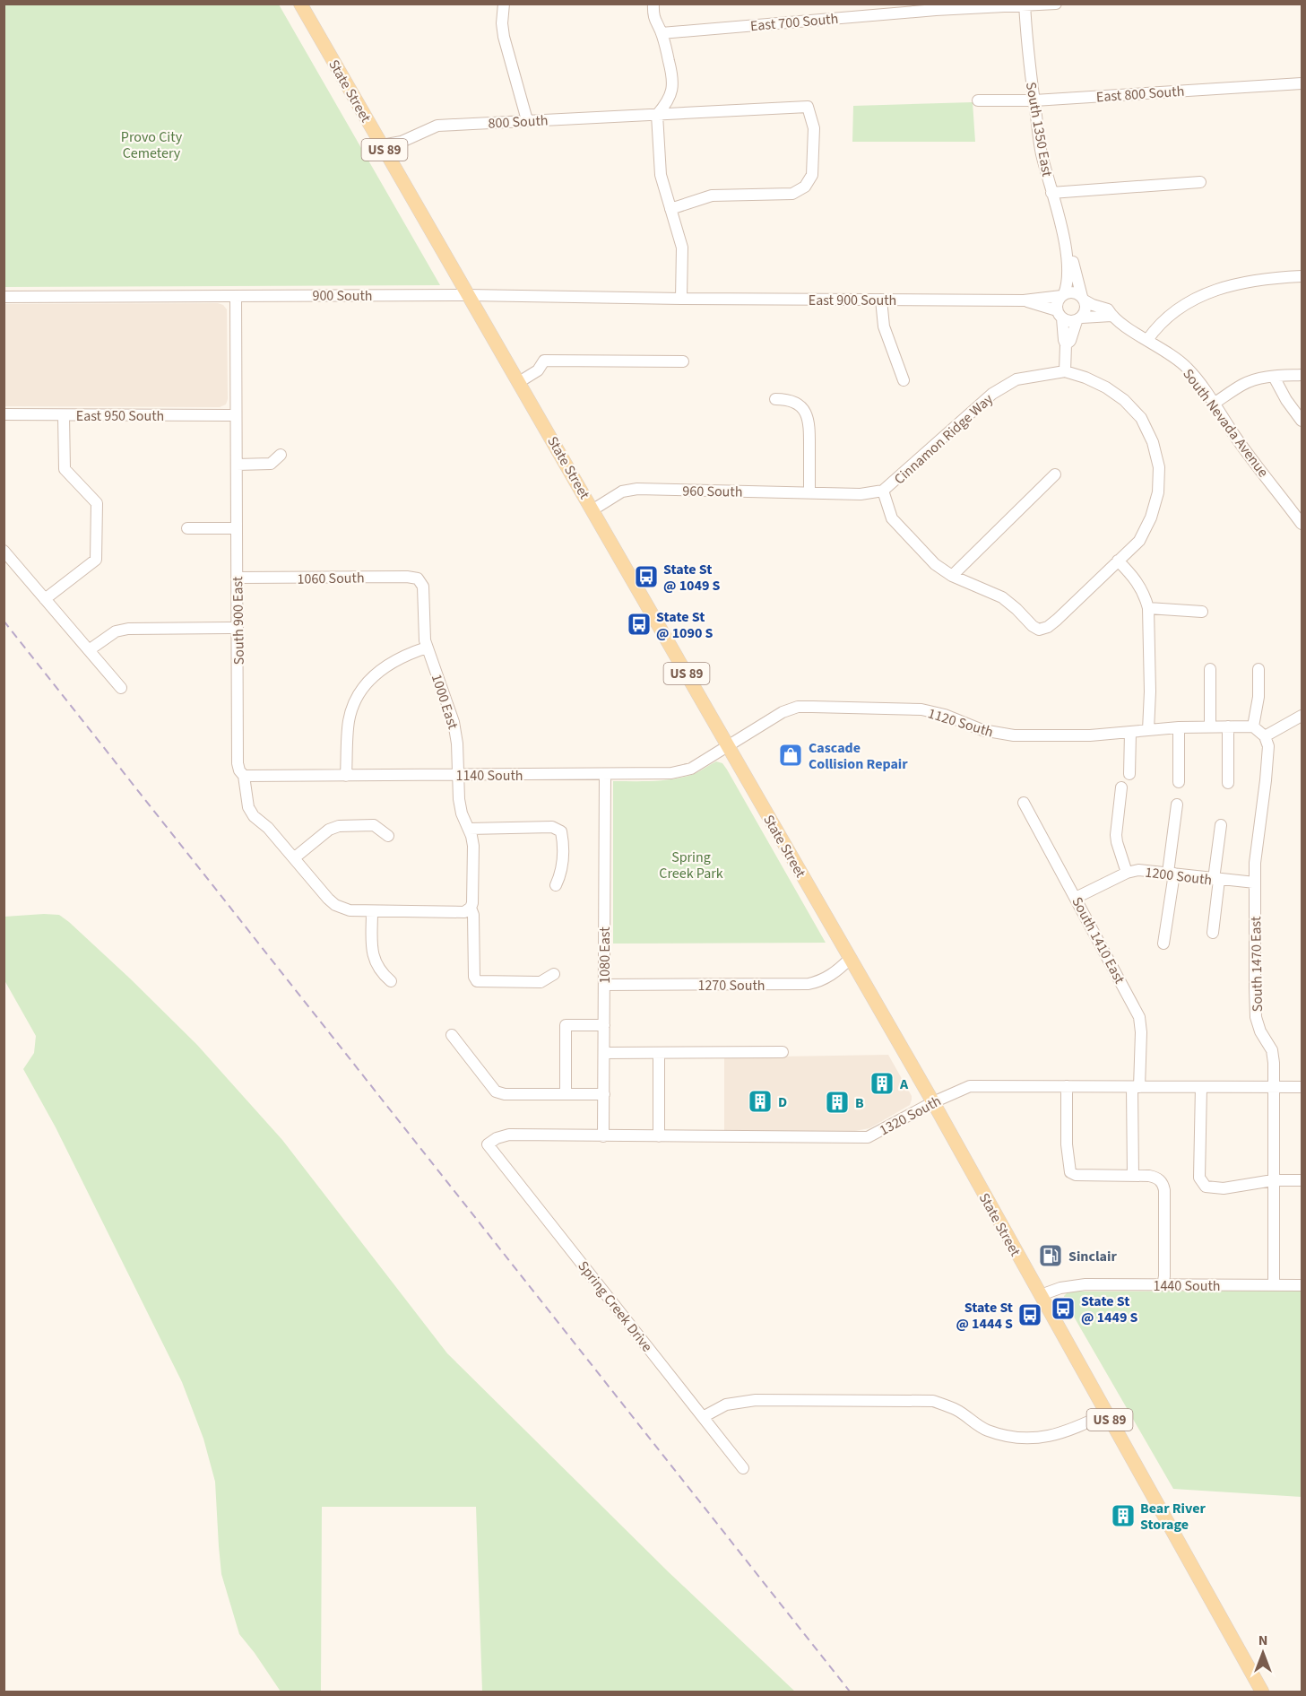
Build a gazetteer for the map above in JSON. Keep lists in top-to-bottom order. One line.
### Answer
{"streets":{"main road":["State Street","US 89"],"street":["East 700 South","East 800 South","800 South","South 1350 East","900 South","East 900 South","East 950 South","South Nevada Avenue","Cinnamon Ridge Way","960 South","1060 South","South 900 East","1000 East","1120 South","1140 South","1200 South","South 1410 East","1080 East","South 1470 East","1270 South","1320 South","1440 South","Spring Creek Drive"]},"crossings":[["East 700 South","South 1350 East"],["State Street","800 South"],["State Street","900 South"],["State Street","960 South"],["State Street","1120 South"],["State Street","1140 South"],["State Street","1270 South"],["State Street","1320 South"],["State Street","1440 South"],["East 800 South","South 1350 East"],["South 1350 East","East 900 South"],["South 1350 East","South Nevada Avenue"],["900 South","East 900 South"],["900 South","South 900 East"],["East 900 South","South Nevada Avenue"],["East 950 South","South 900 East"],["Cinnamon Ridge Way","960 South"],["1060 South","South 900 East"],["1060 South","1000 East"],["South 900 East","1140 South"],["1000 East","1140 South"],["1120 South","1140 South"],["1140 South","1080 East"],["1200 South","South 1410 East"],["1200 South","South 1470 East"],["South 1410 East","1320 South"],["1080 East","1270 South"],["1080 East","1320 South"],["South 1470 East","1320 South"],["South 1470 East","1440 South"],["1320 South","Spring Creek Drive"]],"parks":["Provo City Cemetery","Spring Creek Park"],"places":{"bus stop":["State St @ 1049 S","State St @ 1090 S","State St @ 1449 S","State St @ 1444 S"],"shop":["Cascade Collision Repair"],"building":["A","D","B","Bear River Storage"],"fuel station":["Sinclair"]},"north":"top"}
